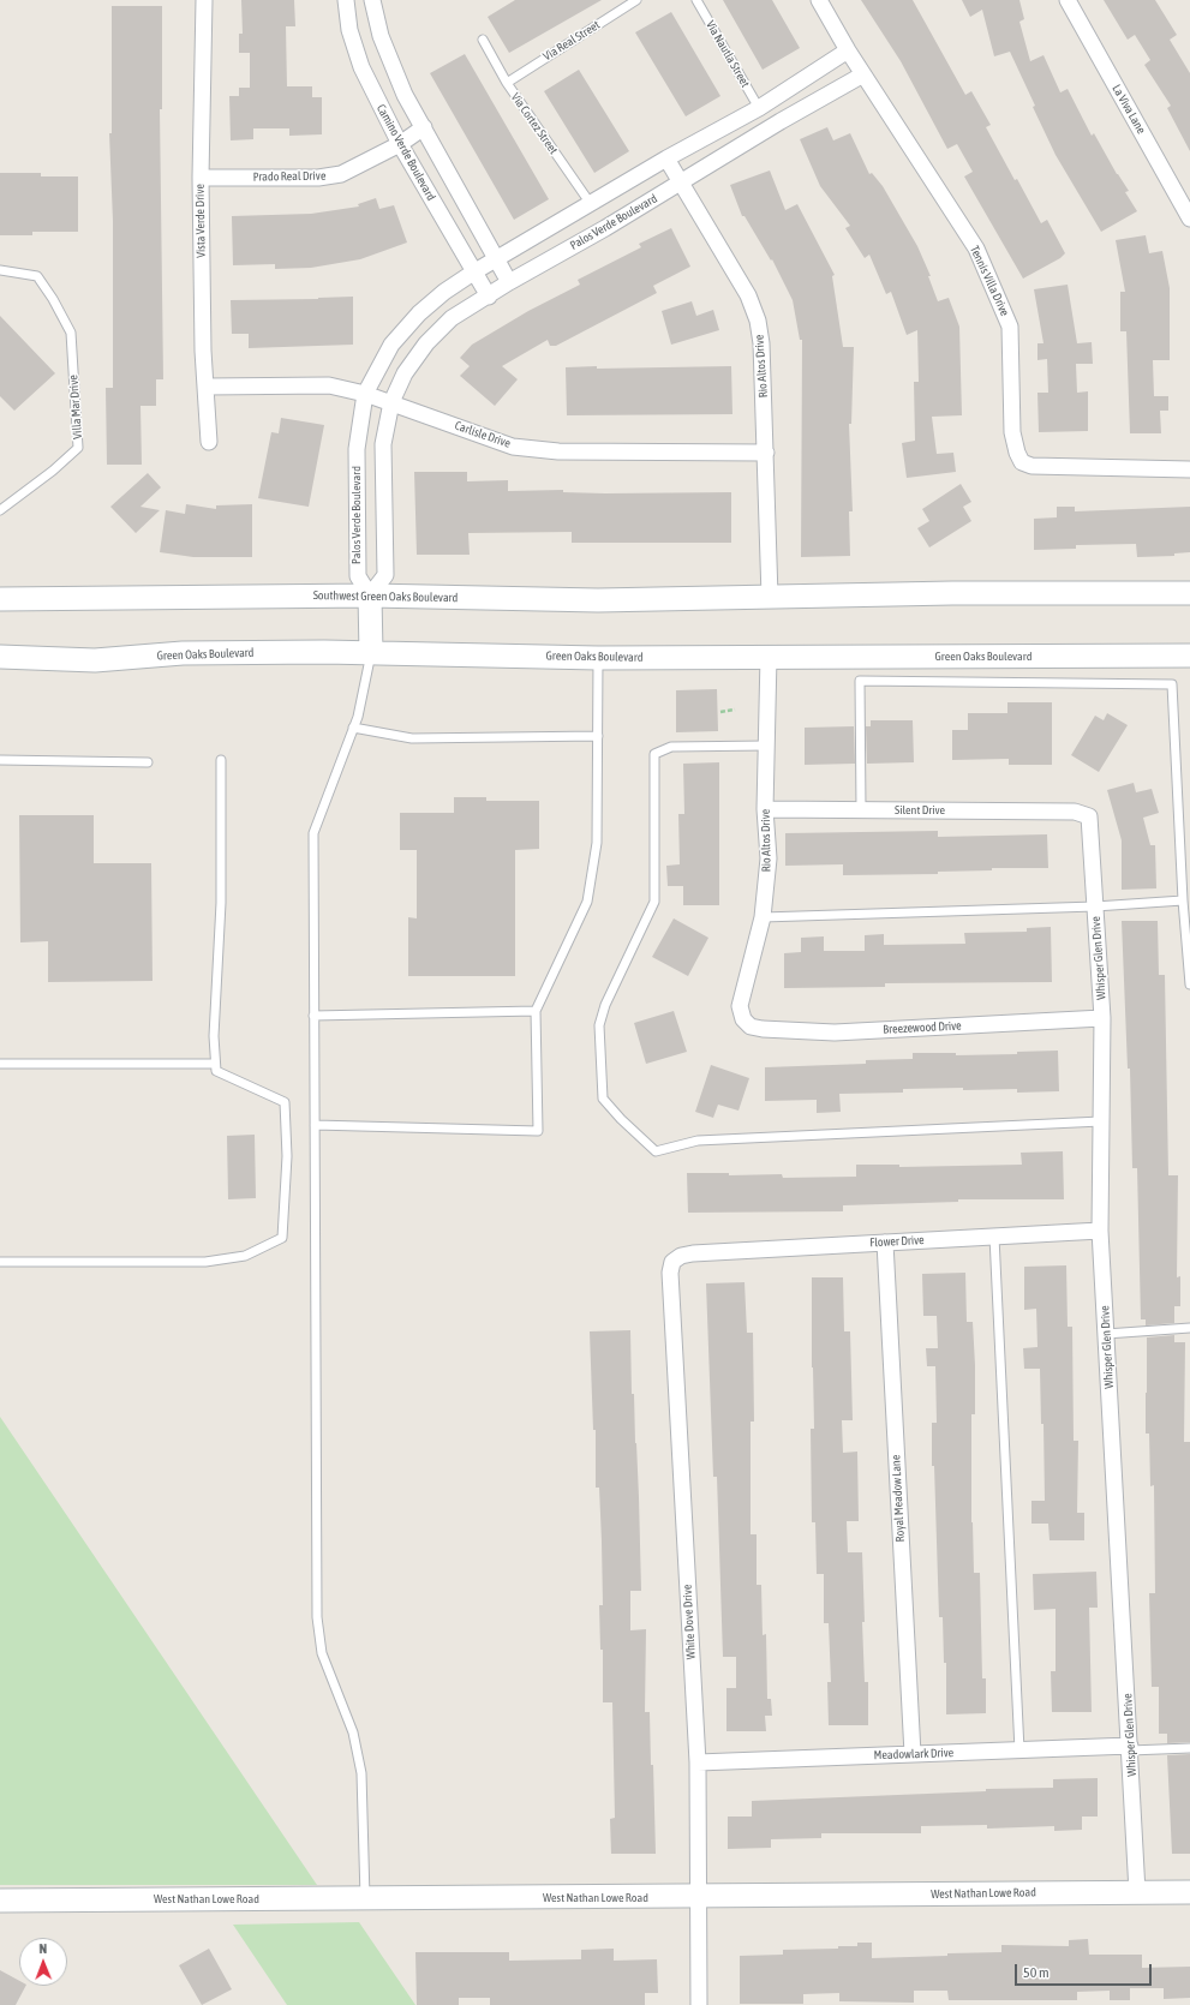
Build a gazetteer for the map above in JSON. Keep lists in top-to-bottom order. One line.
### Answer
{"streets":{"main road":["Southwest Green Oaks Boulevard","Green Oaks Boulevard","West Nathan Lowe Road"],"street":["La Viva Lane","Camino Verde Boulevard","Prado Real Drive","Vista Verde Drive","Palos Verde Boulevard","Tennis Villa Drive","Rio Altos Drive","Carlisle Drive","Silent Drive","Whisper Glen Drive","Breezewood Drive","Flower Drive","Royal Meadow Lane","White Dove Drive","Meadowlark Drive"],"lane":["Via Real Street","Via Nautla Street","Via Cortez Street","Villa Mar Drive"]},"crossings":[["Via Real Street","Via Cortez Street"],["Via Nautla Street","Palos Verde Boulevard"],["Via Cortez Street","Palos Verde Boulevard"],["Camino Verde Boulevard","Prado Real Drive"],["Camino Verde Boulevard","Palos Verde Boulevard"],["Prado Real Drive","Vista Verde Drive"],["Vista Verde Drive","Carlisle Drive"],["Palos Verde Boulevard","Tennis Villa Drive"],["Palos Verde Boulevard","Rio Altos Drive"],["Palos Verde Boulevard","Carlisle Drive"],["Palos Verde Boulevard","Southwest Green Oaks Boulevard"],["Rio Altos Drive","Carlisle Drive"],["Rio Altos Drive","Southwest Green Oaks Boulevard"],["Rio Altos Drive","Green Oaks Boulevard"],["Rio Altos Drive","Silent Drive"],["Rio Altos Drive","Breezewood Drive"],["Silent Drive","Whisper Glen Drive"],["Whisper Glen Drive","Breezewood Drive"],["Whisper Glen Drive","Flower Drive"],["Whisper Glen Drive","Meadowlark Drive"],["Whisper Glen Drive","West Nathan Lowe Road"],["Flower Drive","Royal Meadow Lane"],["Flower Drive","White Dove Drive"],["Royal Meadow Lane","Meadowlark Drive"],["White Dove Drive","Meadowlark Drive"],["White Dove Drive","West Nathan Lowe Road"]],"scale_bar":"50 m","north":"top"}
